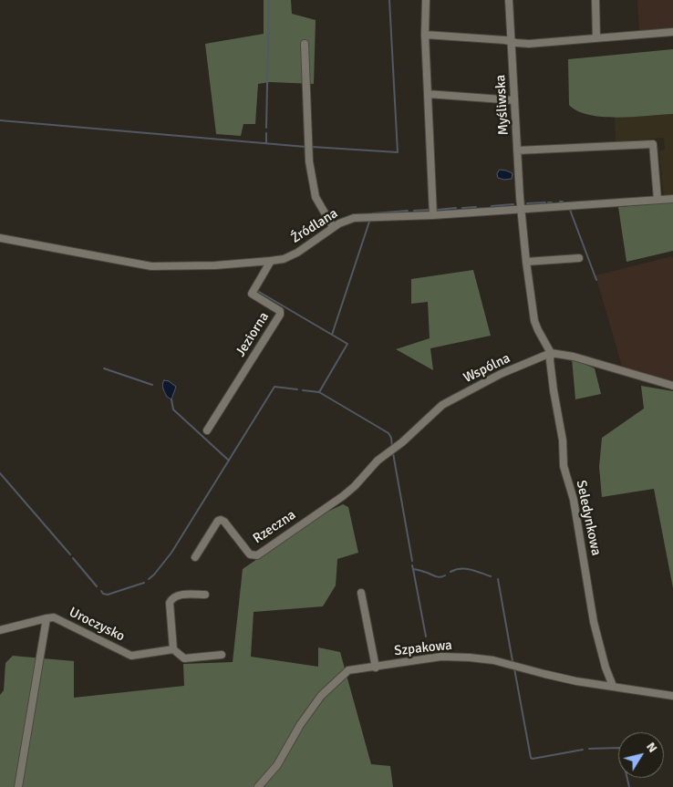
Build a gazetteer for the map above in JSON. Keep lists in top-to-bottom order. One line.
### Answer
{"streets":{"street":["Myśliwska","Źródlana","Jeziorna","Wspólna","Seledynkowa","Rzeczna","Uroczysko","Szpakowa"]},"crossings":[["Myśliwska","Źródlana"],["Myśliwska","Wspólna"],["Myśliwska","Seledynkowa"],["Źródlana","Jeziorna"],["Wspólna","Seledynkowa"],["Wspólna","Rzeczna"],["Seledynkowa","Szpakowa"]],"north":"top right"}
